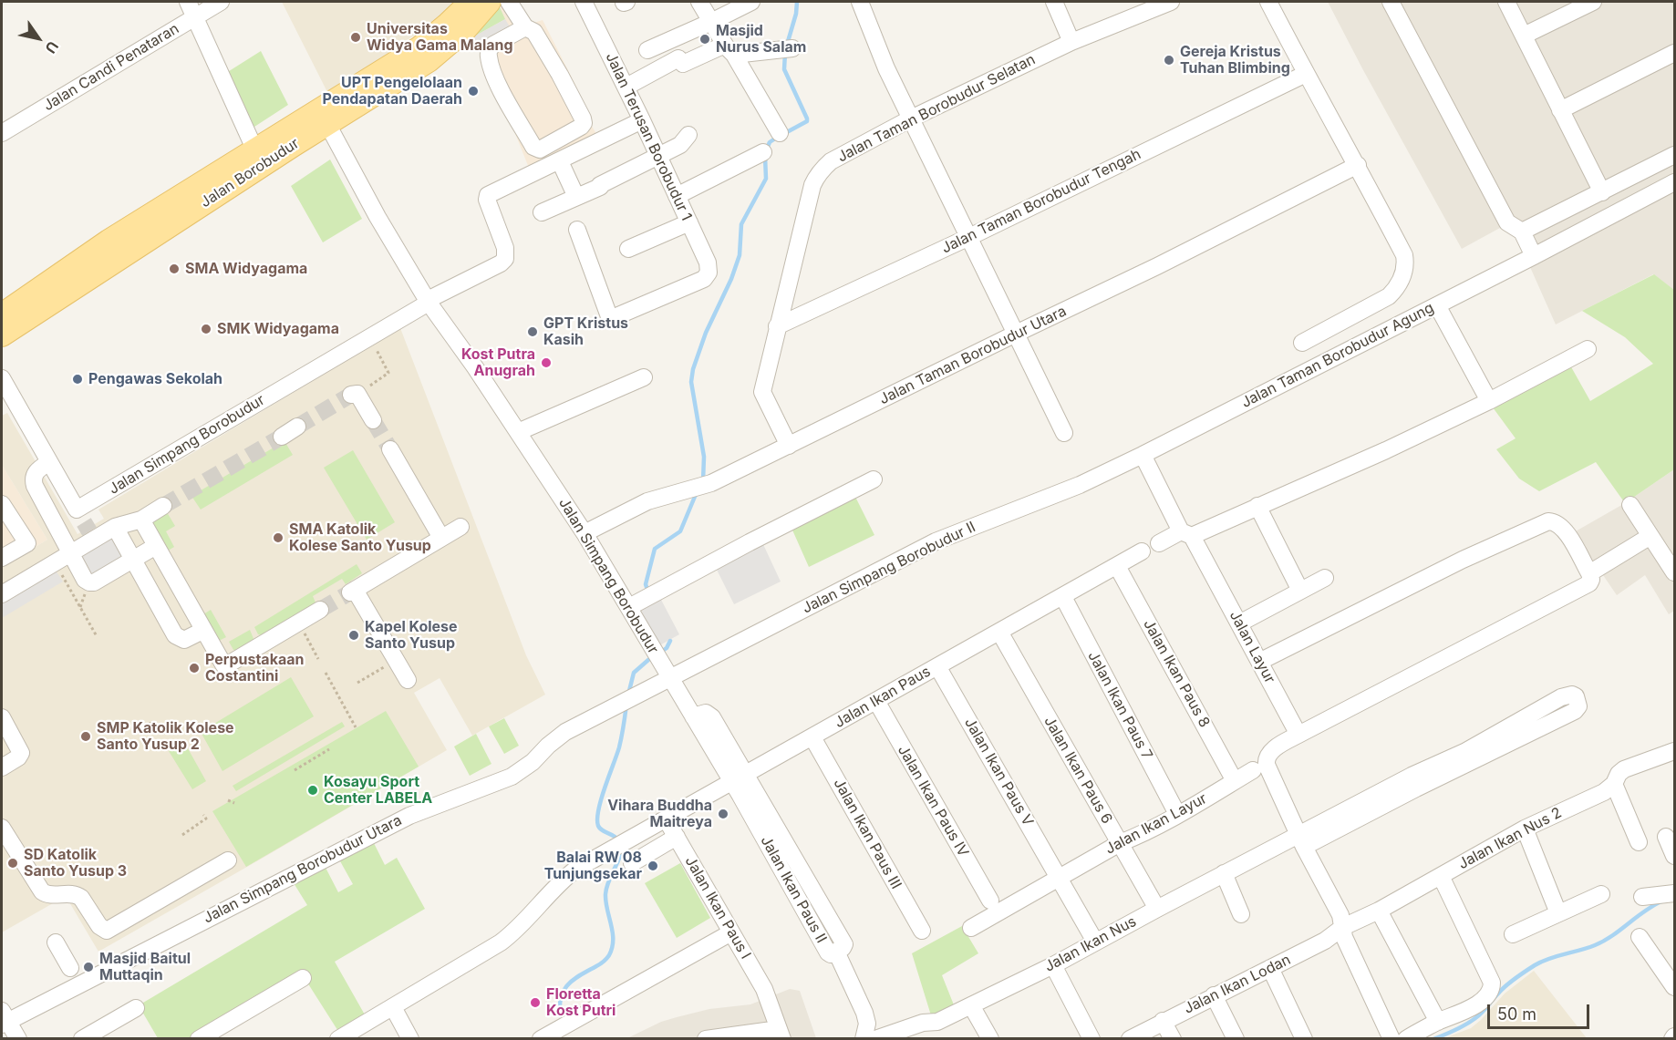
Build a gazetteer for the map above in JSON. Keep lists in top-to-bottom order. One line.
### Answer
{"streets":{"main road":["Jalan Borobudur"],"street":["Jalan Candi Penataran","Jalan Taman Borobudur Selatan","Jalan Terusan Borobudur 1","Jalan Taman Borobudur Tengah","Jalan Taman Borobudur Utara","Jalan Taman Borobudur Agung","Jalan Simpang Borobudur","Jalan Simpang Borobudur II","Jalan Layur","Jalan Ikan Paus 8","Jalan Ikan Paus","Jalan Ikan Paus 7","Jalan Ikan Paus 6","Jalan Ikan Paus V","Jalan Ikan Paus IV","Jalan Ikan Layur","Jalan Ikan Paus III","Jalan Ikan Nus 2","Jalan Simpang Borobudur Utara","Jalan Ikan Paus II","Jalan Ikan Paus I","Jalan Ikan Nus","Jalan Ikan Lodan"]},"crossings":[["Jalan Taman Borobudur Selatan","Jalan Taman Borobudur Tengah"],["Jalan Taman Borobudur Selatan","Jalan Taman Borobudur Utara"],["Jalan Borobudur","Jalan Simpang Borobudur"],["Jalan Taman Borobudur Utara","Jalan Simpang Borobudur"],["Jalan Taman Borobudur Agung","Jalan Simpang Borobudur II"],["Jalan Taman Borobudur Agung","Jalan Layur"],["Jalan Simpang Borobudur","Jalan Simpang Borobudur II"],["Jalan Simpang Borobudur","Jalan Ikan Paus"],["Jalan Simpang Borobudur","Jalan Ikan Paus II"],["Jalan Simpang Borobudur II","Jalan Layur"],["Jalan Simpang Borobudur II","Jalan Simpang Borobudur Utara"],["Jalan Ikan Paus 8","Jalan Ikan Paus"],["Jalan Ikan Paus 8","Jalan Ikan Layur"],["Jalan Ikan Paus","Jalan Ikan Paus 7"],["Jalan Ikan Paus","Jalan Ikan Paus 6"],["Jalan Ikan Paus","Jalan Ikan Paus V"],["Jalan Ikan Paus","Jalan Ikan Paus IV"],["Jalan Ikan Paus","Jalan Ikan Paus III"],["Jalan Ikan Paus","Jalan Ikan Paus II"],["Jalan Ikan Paus","Jalan Ikan Paus I"],["Jalan Ikan Paus 7","Jalan Ikan Layur"],["Jalan Ikan Paus 6","Jalan Ikan Layur"],["Jalan Ikan Paus 6","Jalan Ikan Nus"],["Jalan Ikan Paus V","Jalan Ikan Layur"],["Jalan Ikan Paus V","Jalan Ikan Nus"],["Jalan Ikan Nus 2","Jalan Ikan Lodan"]],"places":["Universitas Widya Gama Malang","Masjid Nurus Salam","Gereja Kristus Tuhan Blimbing","UPT Pengelolaan Pendapatan Daerah","SMA Widyagama","SMK Widyagama","GPT Kristus Kasih","Kost Putra Anugrah","Pengawas Sekolah","SMA Katolik Kolese Santo Yusup","Kapel Kolese Santo Yusup","Perpustakaan Costantini","SMP Katolik Kolese Santo Yusup 2","Kosayu Sport Center LABELA","Vihara Buddha Maitreya","SD Katolik Santo Yusup 3","Balai RW 08 Tunjungsekar","Masjid Baitul Muttaqin","Floretta Kost Putri"],"scale_bar":"50 m","north":"bottom right"}
